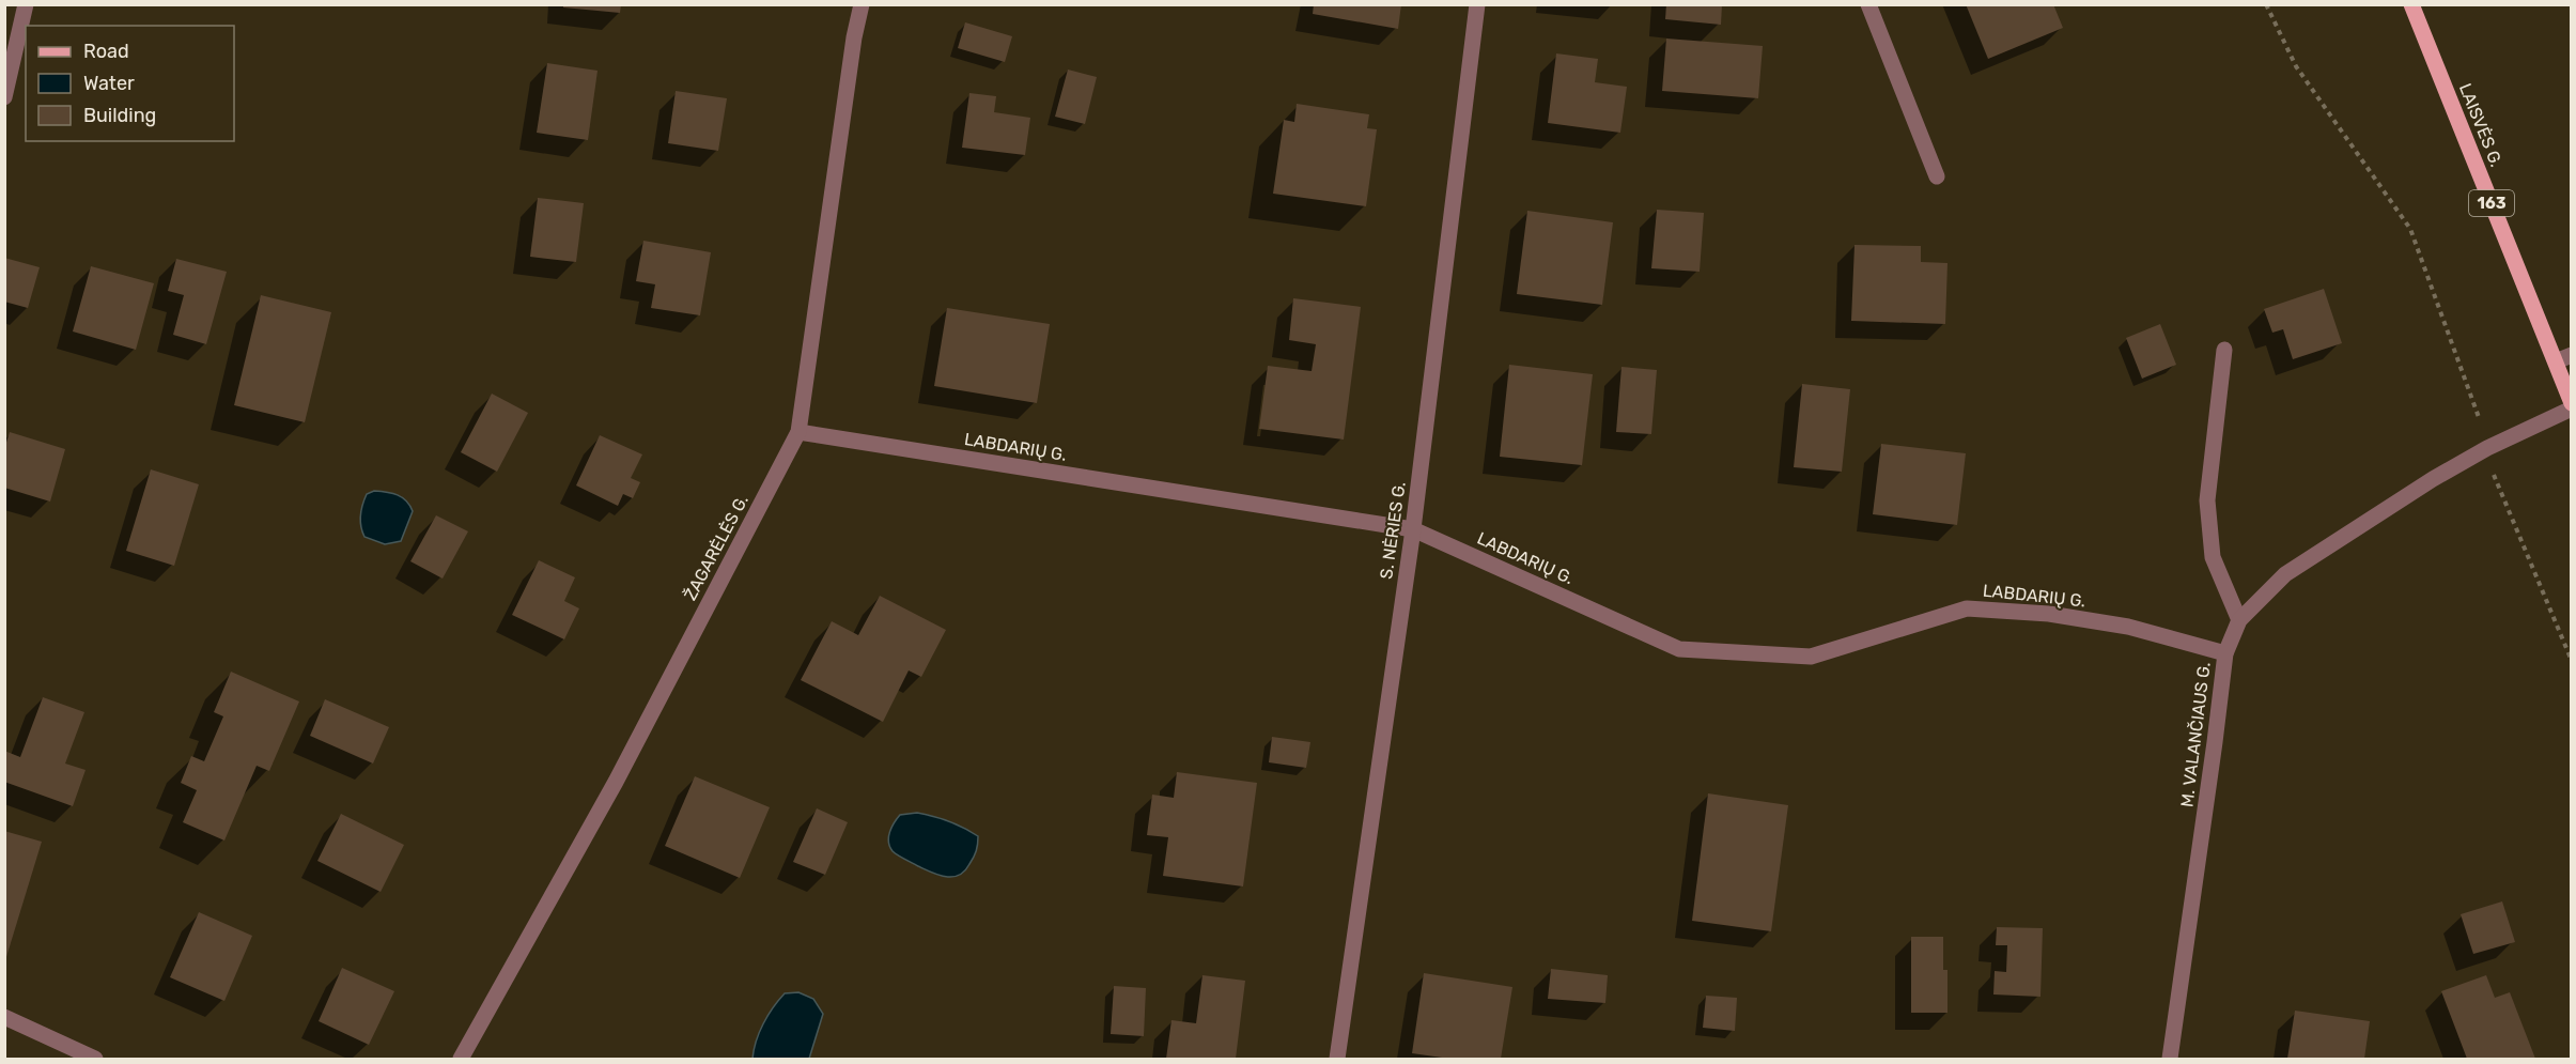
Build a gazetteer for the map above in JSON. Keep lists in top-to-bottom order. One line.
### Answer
{"streets":{"main road":["LAISVĖS G.","163"],"street":["LABDARIŲ G.","S. NĖRIES G.","ŽAGARĖLĖS G.","M. VALANČIAUS G."]},"crossings":[["LABDARIŲ G.","S. NĖRIES G."],["LABDARIŲ G.","ŽAGARĖLĖS G."],["LABDARIŲ G.","M. VALANČIAUS G."]],"legend":["Road","Water","Building"]}
